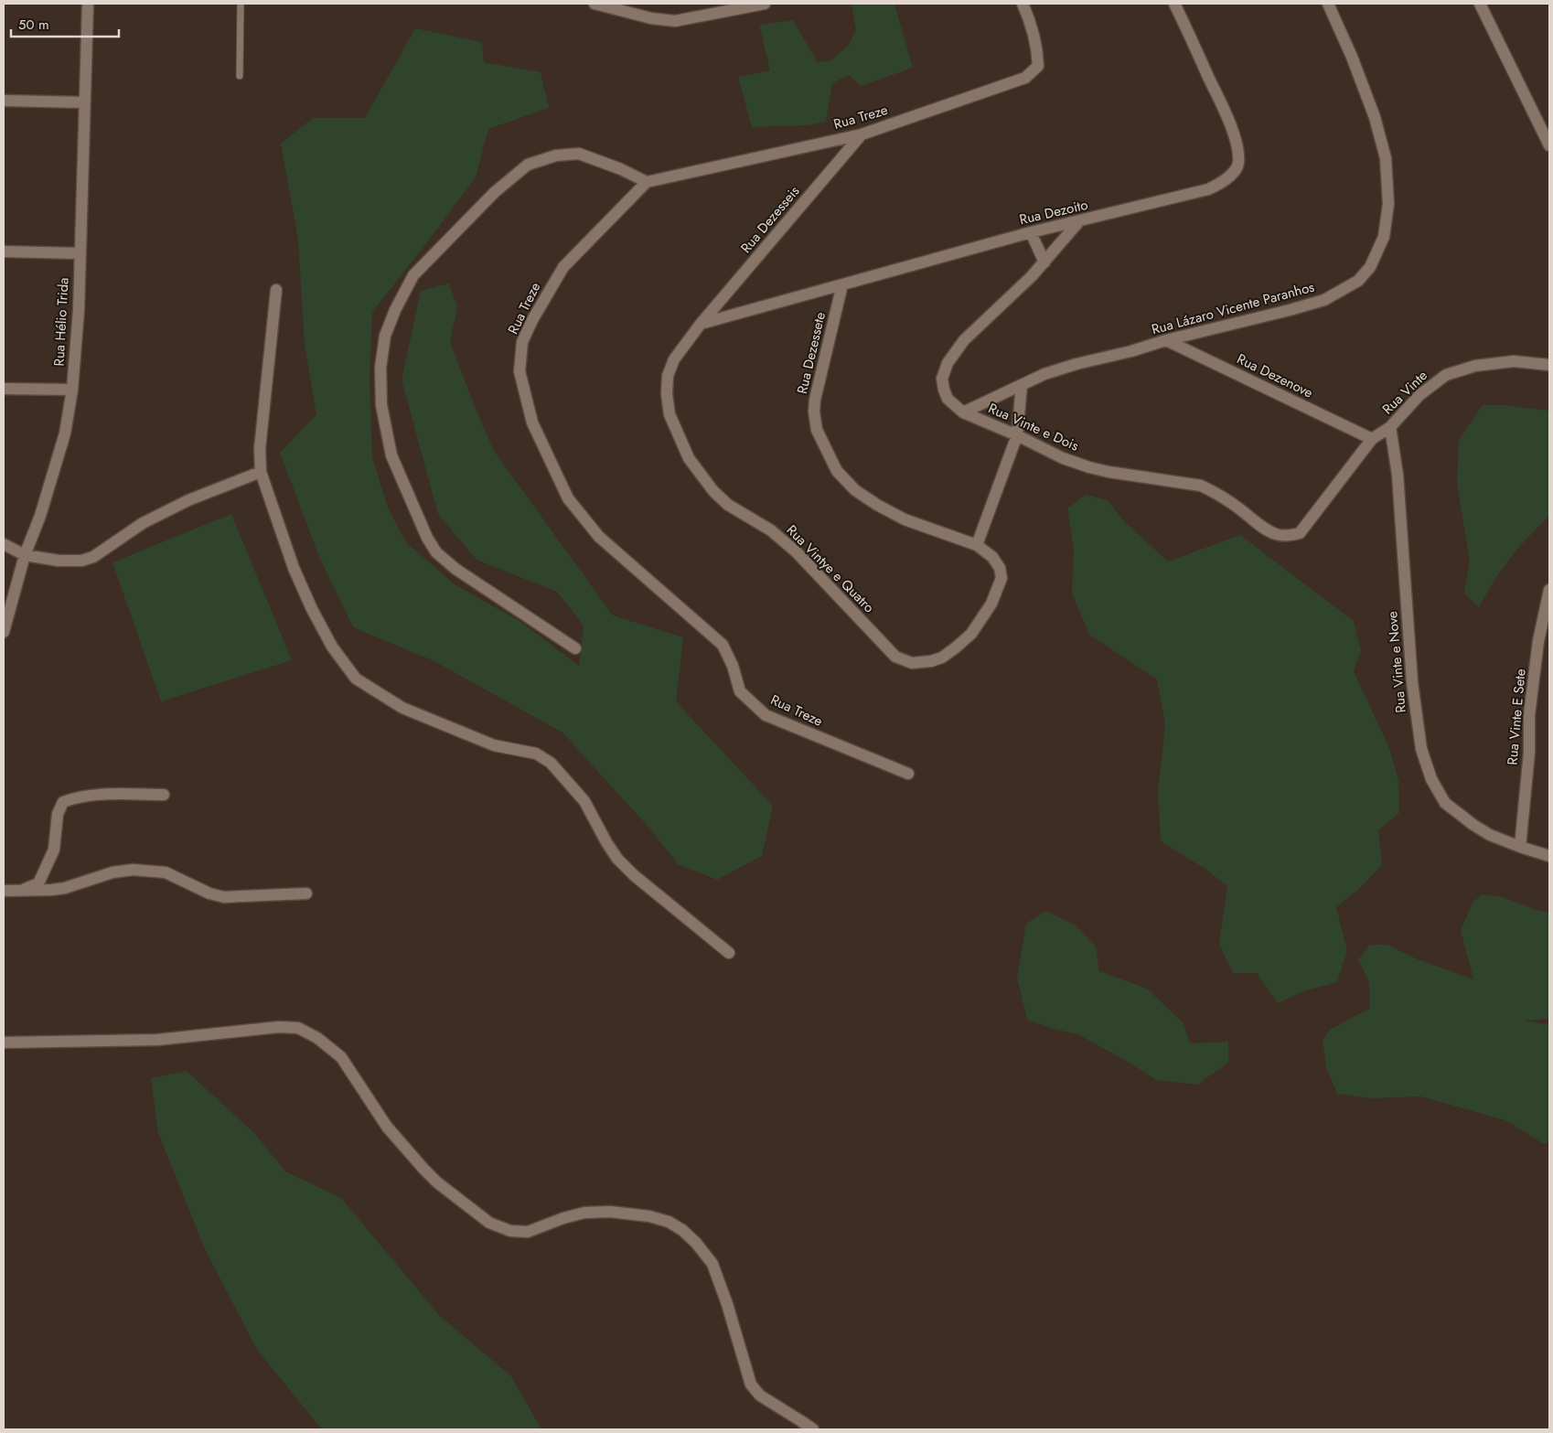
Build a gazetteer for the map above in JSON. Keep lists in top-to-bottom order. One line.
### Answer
{"streets":{"street":["Rua Treze","Rua Dezoito","Rua Dezesseis","Rua Lázaro Vicente Paranhos","Rua Hélio Trida","Rua Dezessete","Rua Dezenove","Rua Vinte","Rua Vinte e Dois","Rua Vintye e Quatro","Rua Vinte e Nove","Rua Vinte E Sete"]},"crossings":[["Rua Treze","Rua Dezesseis"],["Rua Dezoito","Rua Dezesseis"],["Rua Dezoito","Rua Dezessete"],["Rua Dezoito","Rua Vinte e Dois"],["Rua Dezoito","Rua Vintye e Quatro"],["Rua Dezesseis","Rua Vintye e Quatro"],["Rua Lázaro Vicente Paranhos","Rua Dezenove"],["Rua Lázaro Vicente Paranhos","Rua Vinte e Dois"],["Rua Dezessete","Rua Vintye e Quatro"],["Rua Dezenove","Rua Vinte"],["Rua Vinte","Rua Vinte e Dois"],["Rua Vinte","Rua Vinte e Nove"],["Rua Vinte e Nove","Rua Vinte E Sete"]],"scale_bar":"50 m"}
